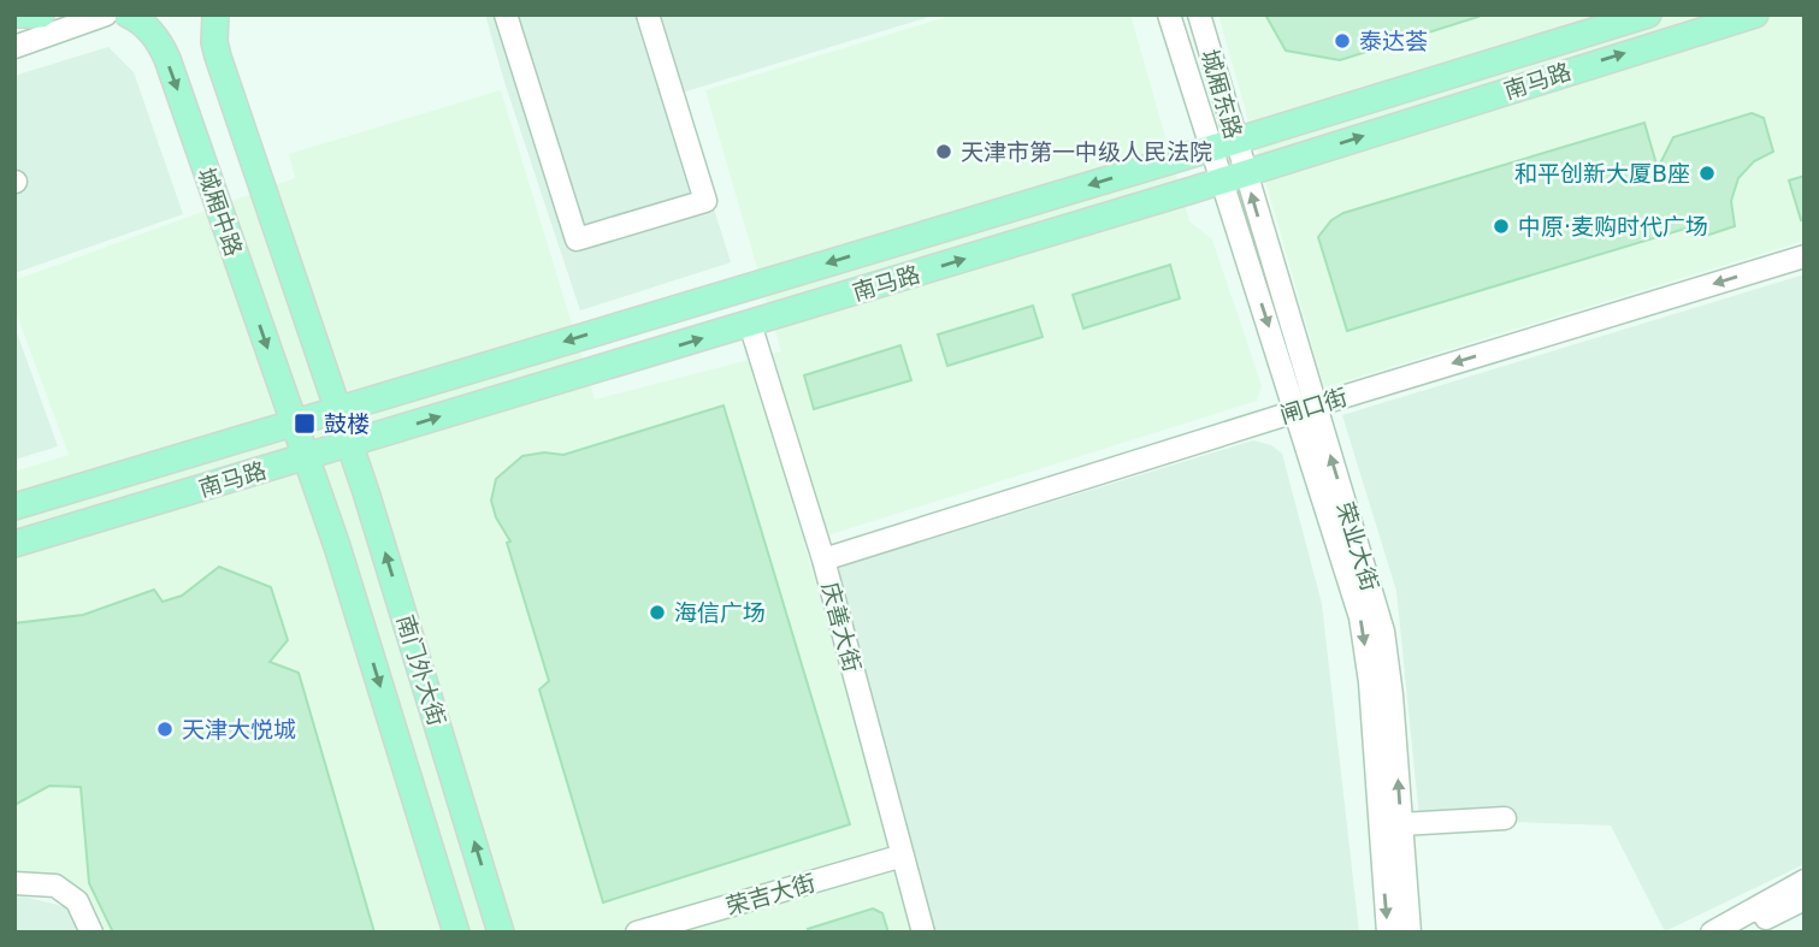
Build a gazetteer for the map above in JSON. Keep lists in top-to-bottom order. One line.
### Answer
{"streets":{"main road":["南马路","城厢中路","南门外大街"],"street":["城厢东路","闸口街","荣业大街","庆善大街","荣吉大街"]},"crossings":[["南马路","城厢东路"],["南马路","城厢中路"],["南马路","荣业大街"],["南马路","庆善大街"],["南马路","南门外大街"],["城厢东路","荣业大街"],["城厢中路","南门外大街"],["闸口街","荣业大街"],["闸口街","庆善大街"],["庆善大街","荣吉大街"]],"one_way":["闸口街"],"places":{"other":["泰达荟","天津市第一中级人民法院","和平创新大厦B座","中原·麦购时代广场","海信广场","天津大悦城"],"transit":["鼓楼"]}}
